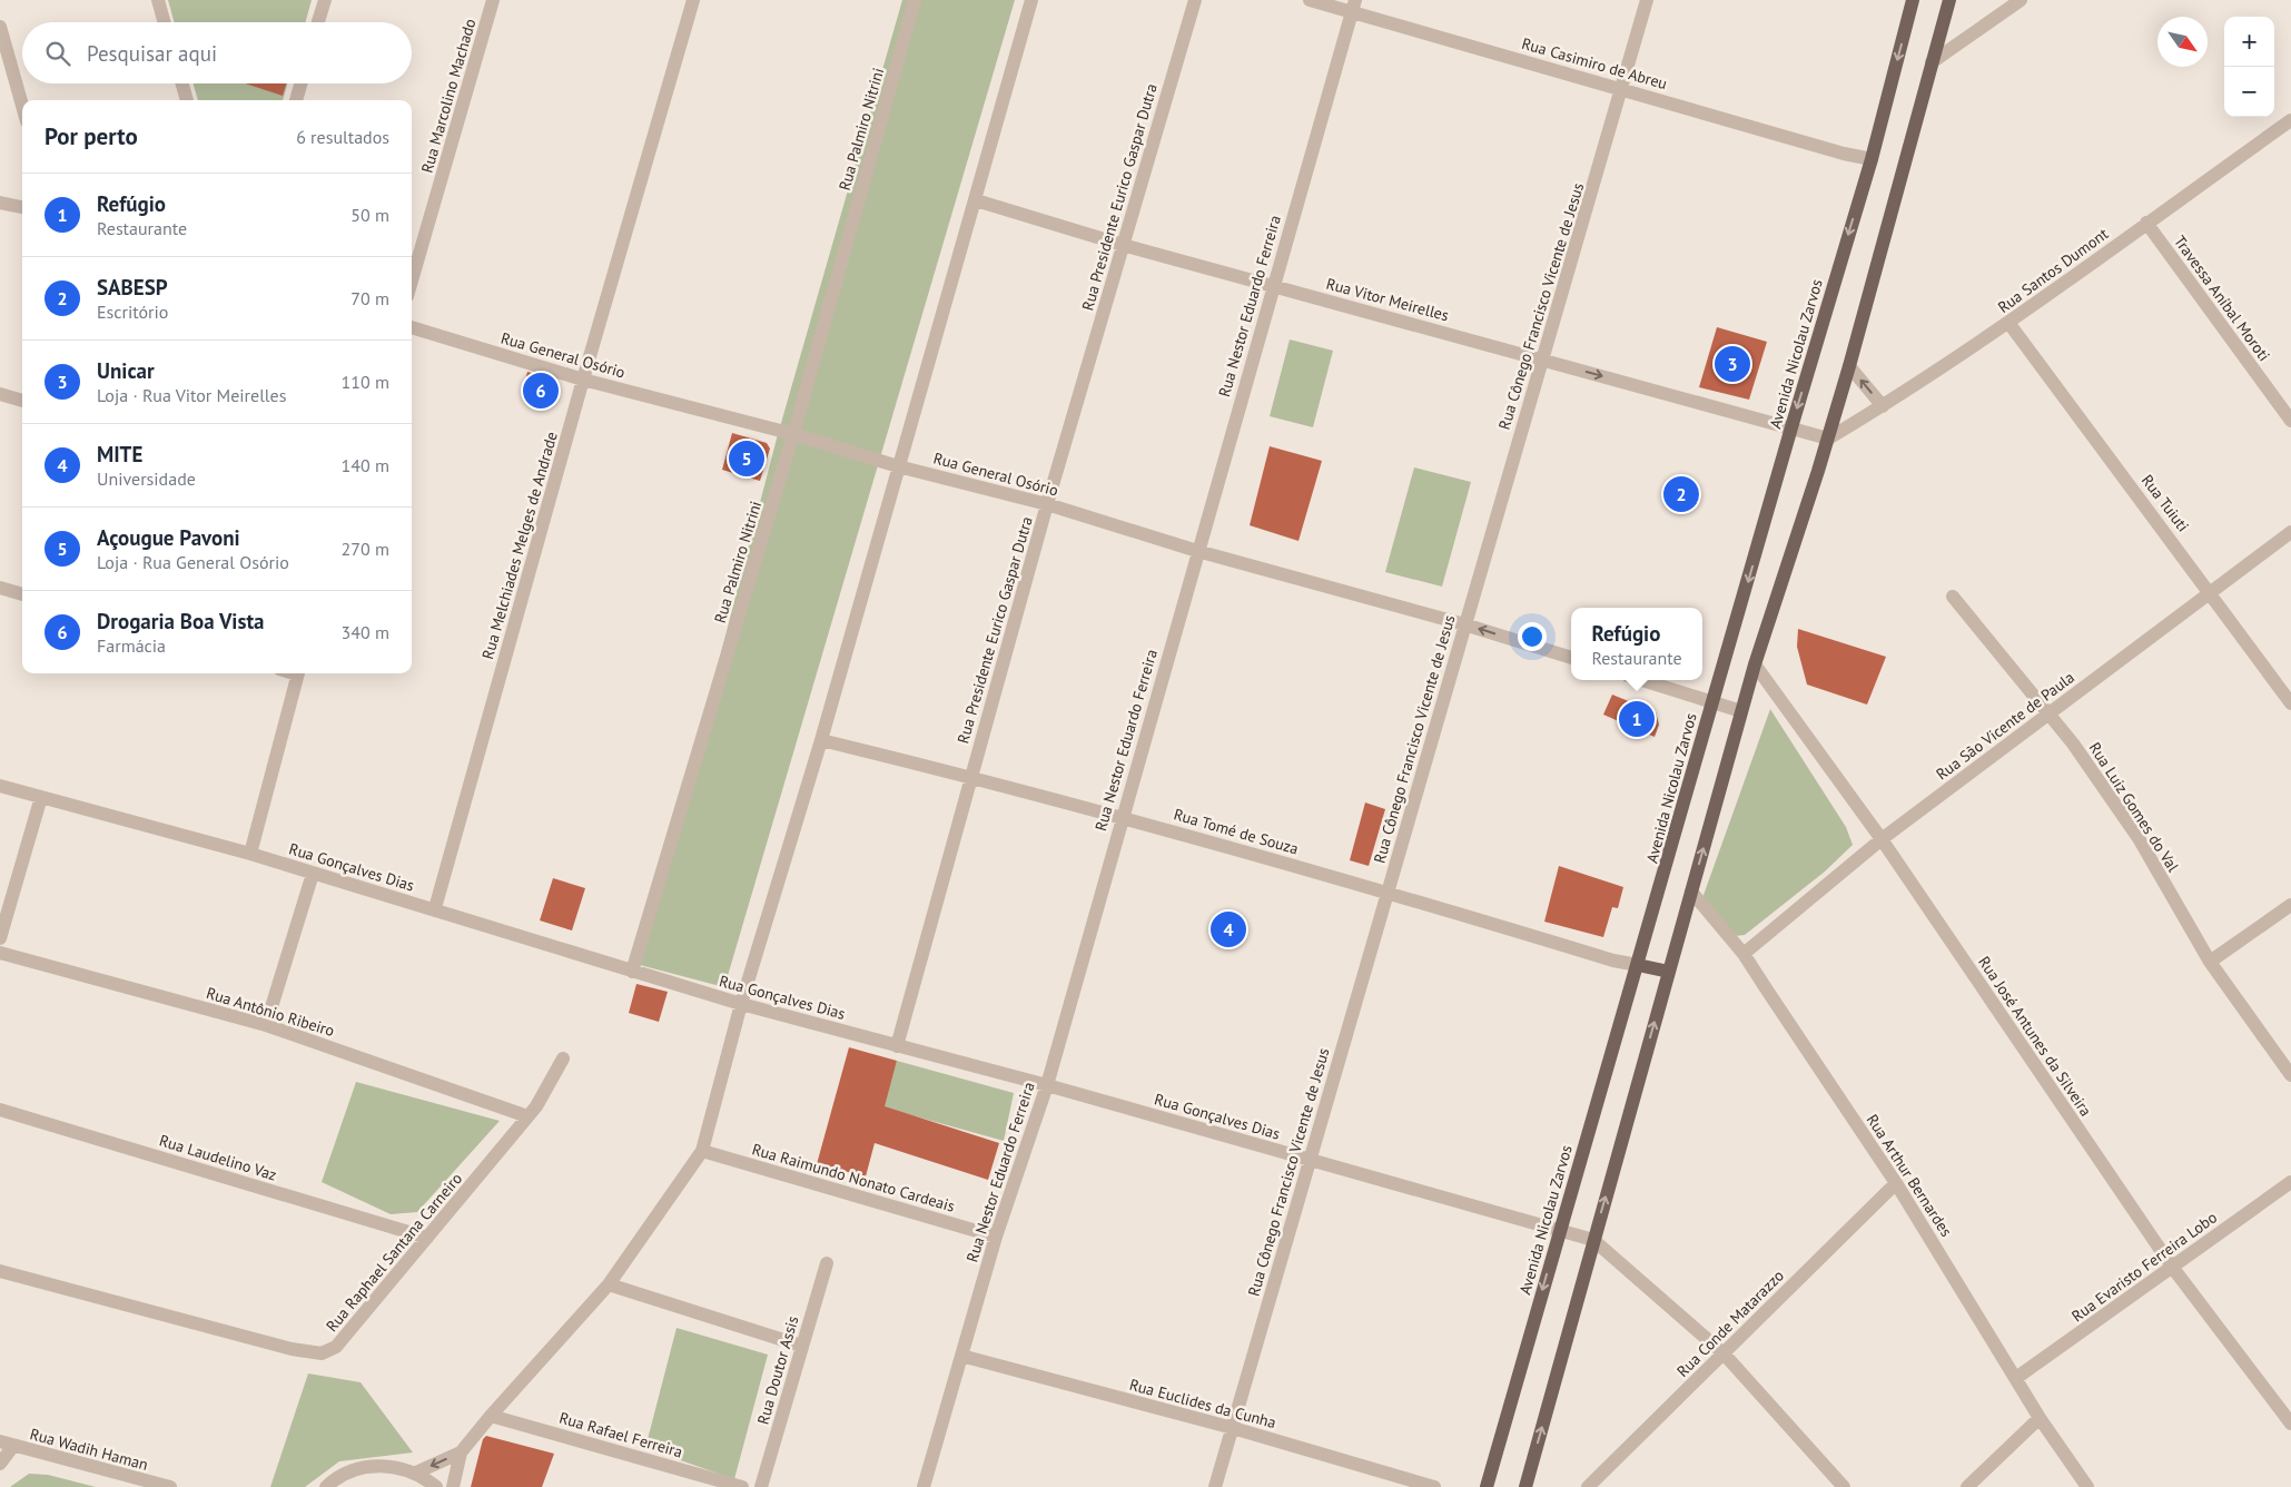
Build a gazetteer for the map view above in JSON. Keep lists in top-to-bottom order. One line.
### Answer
{"streets":{"main road":["Avenida Nicolau Zarvos"],"street":["Rua Casimiro de Abreu","Rua Marcolino Machado","Rua Palmiro Nitrini","Rua Presidente Eurico Gaspar Dutra","Rua Santos Dumont","Travessa Aníbal Moroti","Rua Vitor Meirelles","Rua Nestor Eduardo Ferreira","Rua Cônego Francisco Vicente de Jesus","Rua General Osório","Rua Tuiuti","Rua Melchiades Melges de Andrade","Rua São Vicente de Paula","Rua Luiz Gomes do Val","Rua Tomé de Souza","Rua Gonçalves Dias","Rua Antônio Ribeiro","Rua José Antunes da Silveira","Rua Laudelino Vaz","Rua Arthur Bernardes","Rua Raimundo Nonato Cardeais","Rua Raphael Santana Carneiro","Rua Evaristo Ferreira Lobo","Rua Conde Matarazzo","Rua Doutor Assis","Rua Euclides da Cunha","Rua Rafael Ferreira","Rua Wadih Haman"]},"crossings":[["Rua Casimiro de Abreu","Rua Nestor Eduardo Ferreira"],["Rua Casimiro de Abreu","Rua Cônego Francisco Vicente de Jesus"],["Rua Casimiro de Abreu","Avenida Nicolau Zarvos"],["Rua Palmiro Nitrini","Rua General Osório"],["Rua Palmiro Nitrini","Rua Gonçalves Dias"],["Rua Presidente Eurico Gaspar Dutra","Rua Vitor Meirelles"],["Rua Presidente Eurico Gaspar Dutra","Rua General Osório"],["Rua Presidente Eurico Gaspar Dutra","Rua Tomé de Souza"],["Rua Presidente Eurico Gaspar Dutra","Rua Gonçalves Dias"],["Rua Santos Dumont","Travessa Aníbal Moroti"],["Rua Santos Dumont","Rua Vitor Meirelles"],["Rua Santos Dumont","Rua Tuiuti"],["Rua Vitor Meirelles","Rua Nestor Eduardo Ferreira"],["Rua Vitor Meirelles","Rua Cônego Francisco Vicente de Jesus"],["Rua Vitor Meirelles","Avenida Nicolau Zarvos"],["Rua Nestor Eduardo Ferreira","Rua General Osório"],["Rua Nestor Eduardo Ferreira","Rua Tomé de Souza"],["Rua Nestor Eduardo Ferreira","Rua Gonçalves Dias"],["Rua Nestor Eduardo Ferreira","Rua Raimundo Nonato Cardeais"],["Rua Nestor Eduardo Ferreira","Rua Euclides da Cunha"],["Rua Cônego Francisco Vicente de Jesus","Rua General Osório"],["Rua Cônego Francisco Vicente de Jesus","Rua Tomé de Souza"],["Rua Cônego Francisco Vicente de Jesus","Rua Gonçalves Dias"],["Rua Cônego Francisco Vicente de Jesus","Rua Euclides da Cunha"],["Avenida Nicolau Zarvos","Rua Tomé de Souza"],["Avenida Nicolau Zarvos","Rua Gonçalves Dias"],["Rua General Osório","Rua Melchiades Melges de Andrade"],["Rua Tuiuti","Rua São Vicente de Paula"],["Rua Melchiades Melges de Andrade","Rua Gonçalves Dias"],["Rua São Vicente de Paula","Rua Luiz Gomes do Val"],["Rua São Vicente de Paula","Rua José Antunes da Silveira"],["Rua São Vicente de Paula","Rua Arthur Bernardes"],["Rua Antônio Ribeiro","Rua Raphael Santana Carneiro"],["Rua José Antunes da Silveira","Rua Evaristo Ferreira Lobo"],["Rua Laudelino Vaz","Rua Raphael Santana Carneiro"],["Rua Arthur Bernardes","Rua Evaristo Ferreira Lobo"],["Rua Arthur Bernardes","Rua Conde Matarazzo"]],"north":"bottom right","page":{"map_buttons":["+","−"],"search":"Pesquisar aqui","heading":["Por perto","6 resultados"],"list":[{"mark":"1","name":"Refúgio","note":"Restaurante","value":"50 m"},{"mark":"2","name":"SABESP","note":"Escritório","value":"70 m"},{"mark":"3","name":"Unicar","note":"Loja · Rua Vitor Meirelles","value":"110 m"},{"mark":"4","name":"MITE","note":"Universidade","value":"140 m"},{"mark":"5","name":"Açougue Pavoni","note":"Loja · Rua General Osório","value":"270 m"},{"mark":"6","name":"Drogaria Boa Vista","note":"Farmácia","value":"340 m"}],"pins":["3","6","5","2","1","4"],"popup":["Refúgio","Restaurante"]}}
